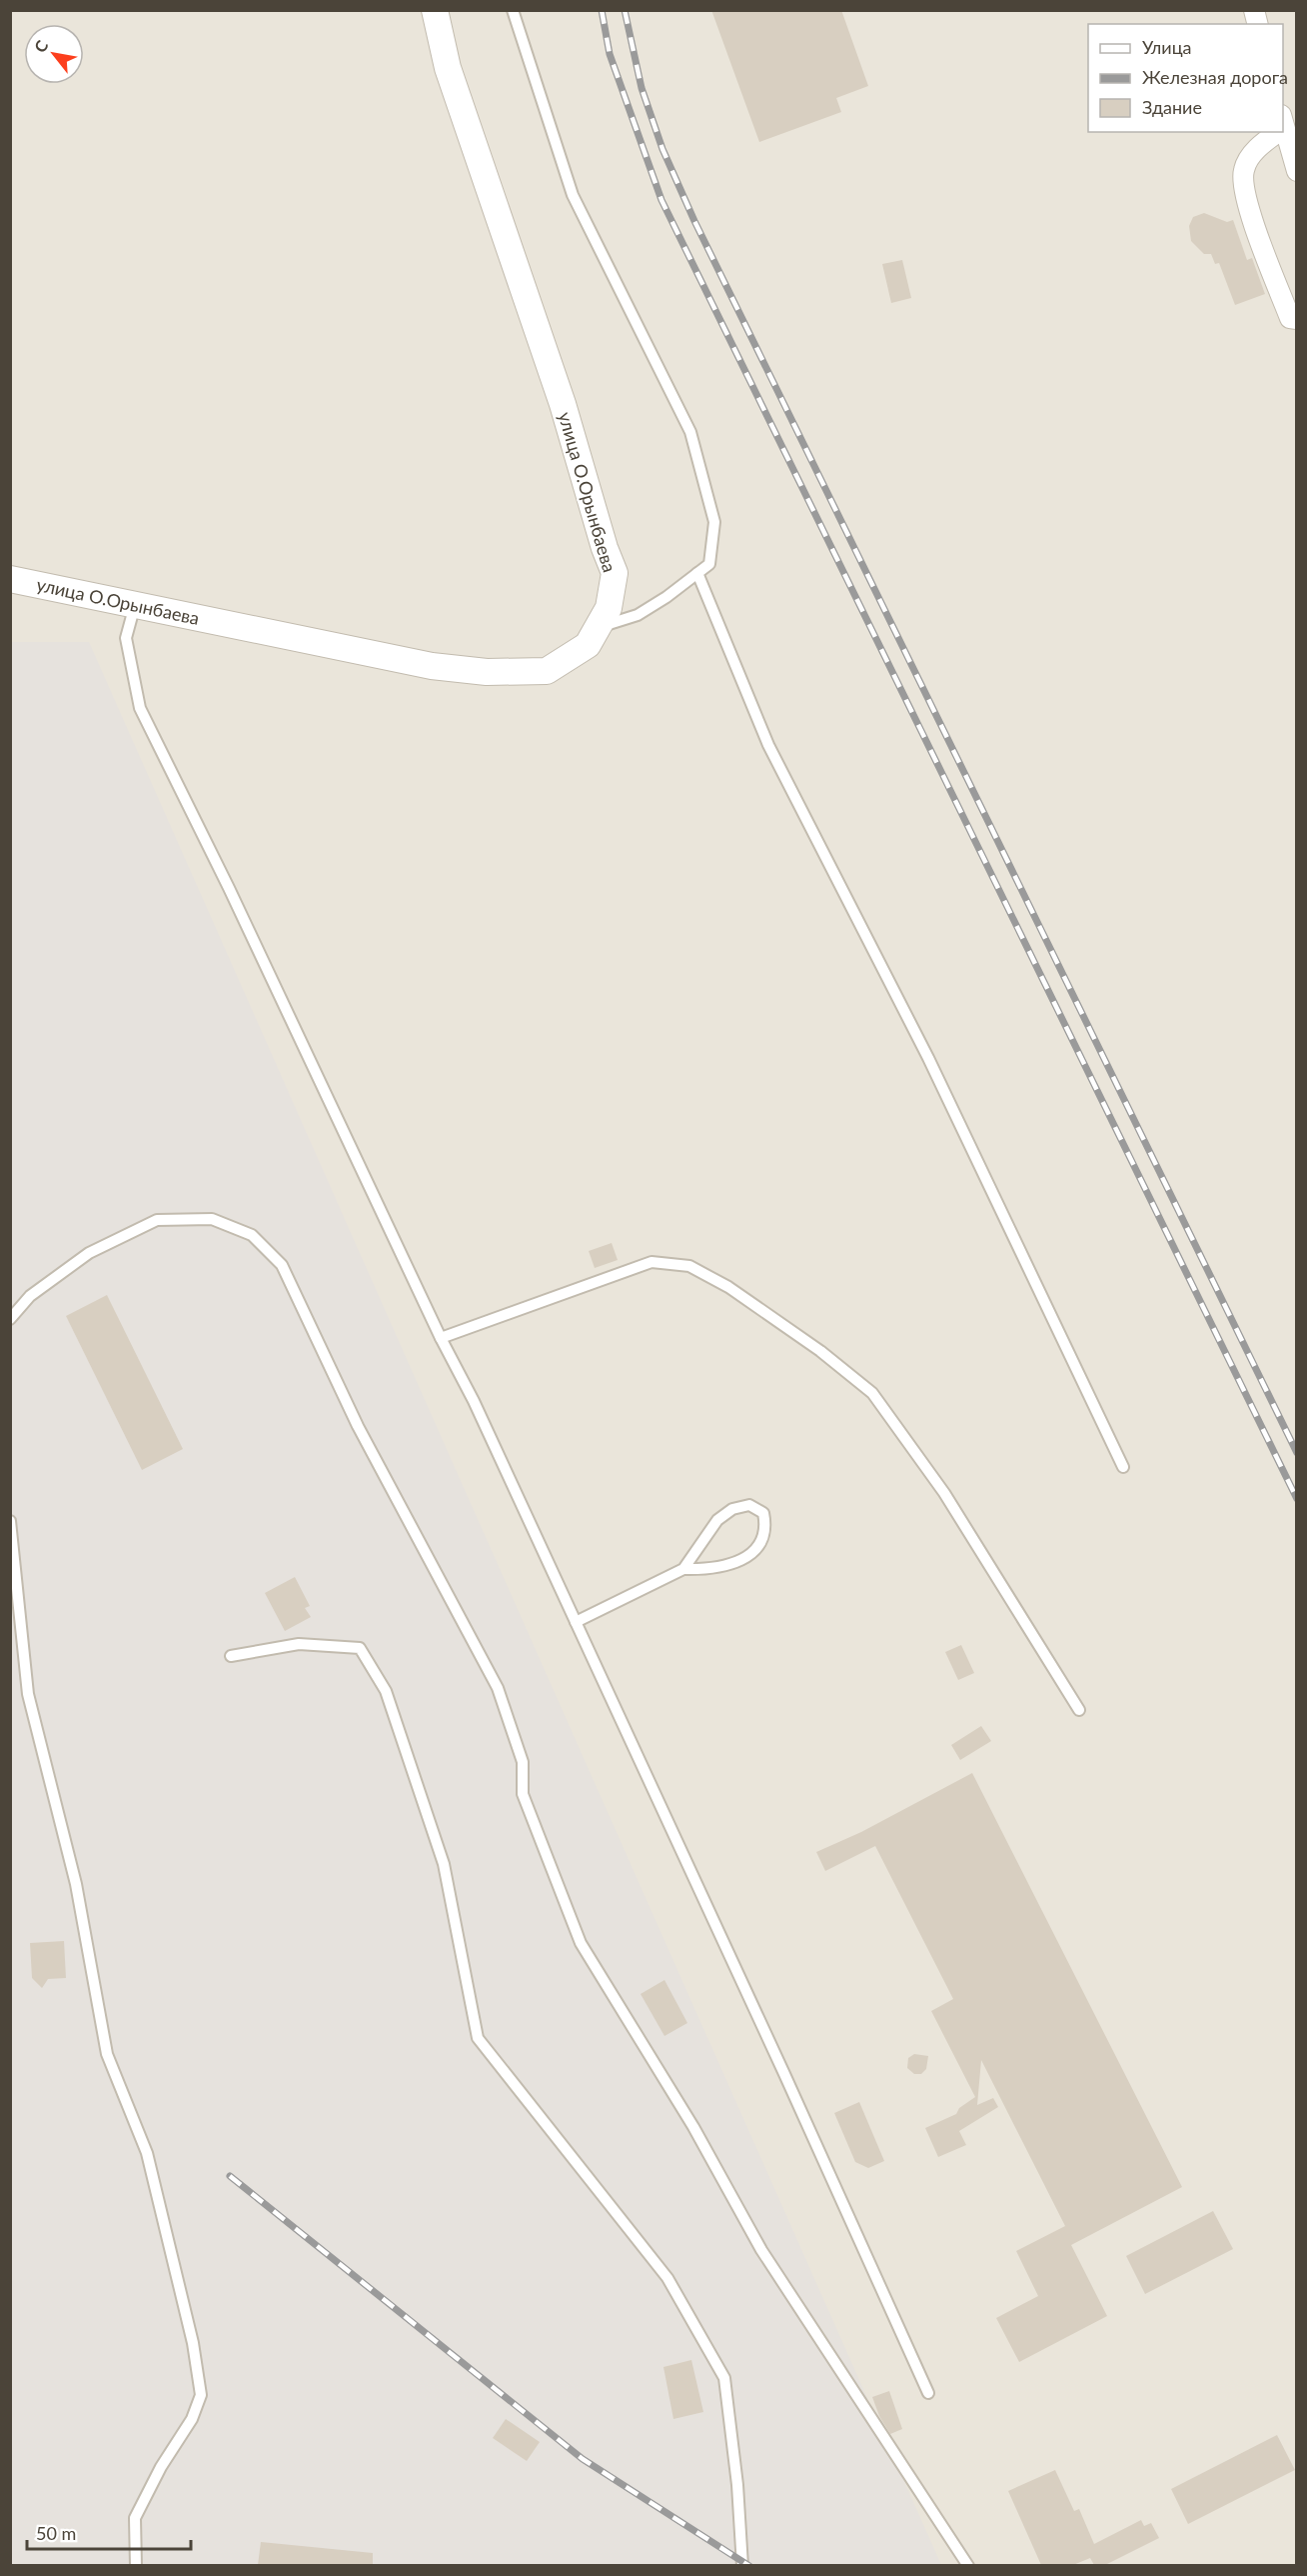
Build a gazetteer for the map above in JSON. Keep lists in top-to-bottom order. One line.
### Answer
{"streets":{"street":["улица О.Орынбаева"]},"legend":["Улица","Железная дорога","Здание"],"scale_bar":"50 m","north":"top left"}
